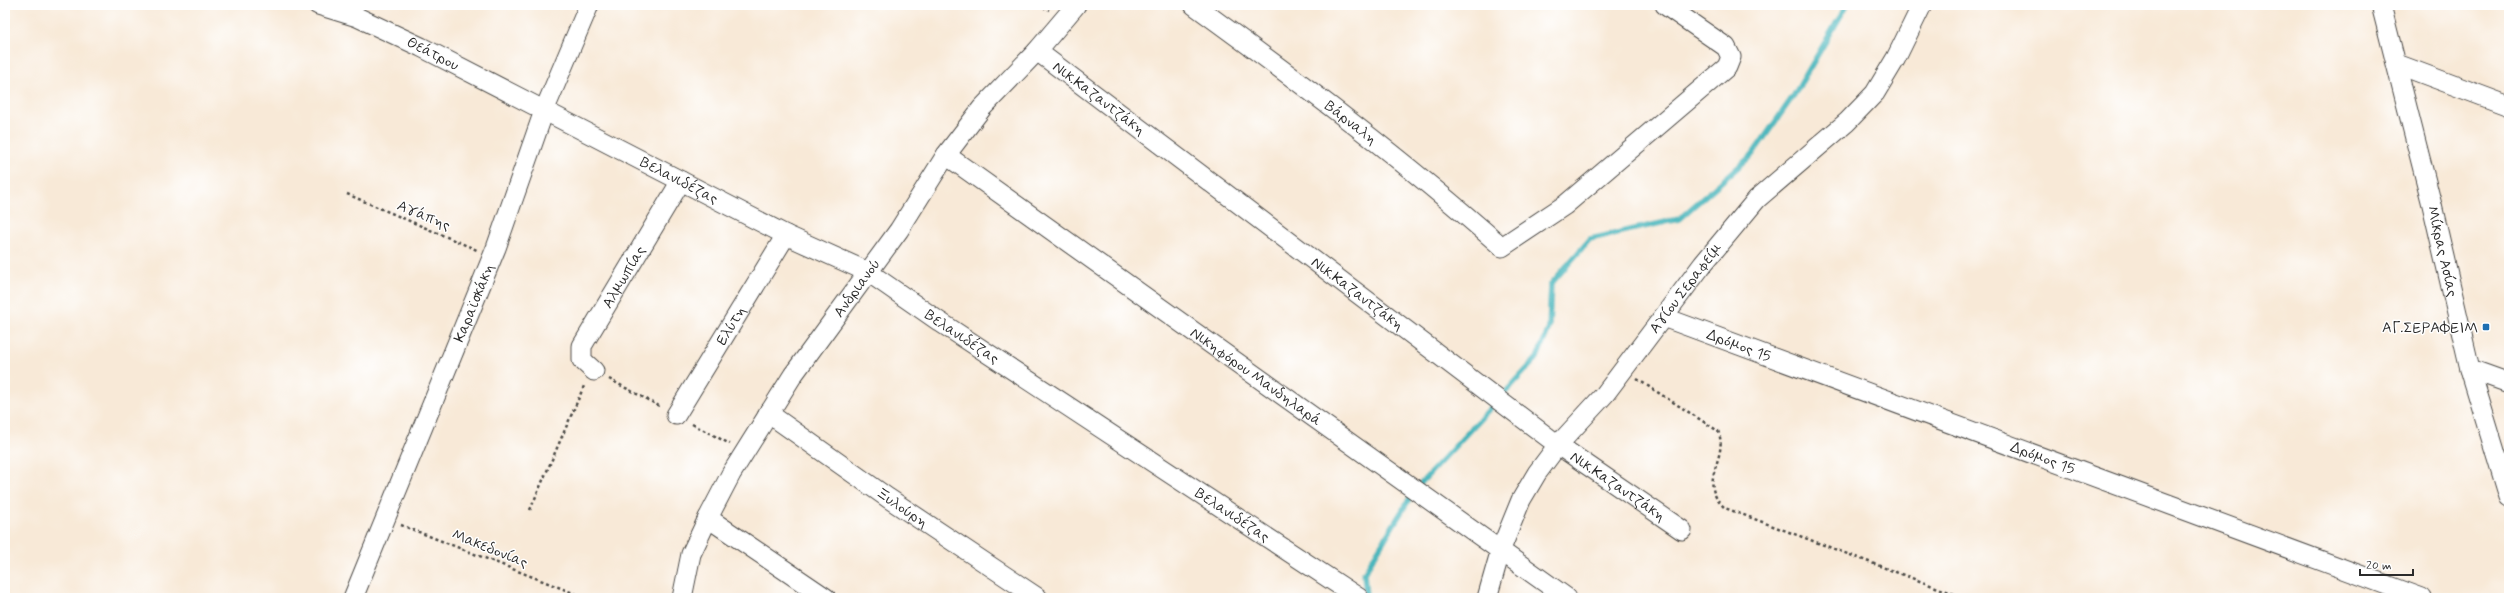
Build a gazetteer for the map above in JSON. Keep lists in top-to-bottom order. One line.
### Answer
{"streets":{"street":["Θεάτρου","Νικ.Καζαντζάκη","Βάρναλη","Βελανιδέζας","Μίκρας Ασίας","Αλμωπίας","Ανδριανού","Αγίου Σεραφείμ","Καραϊσκάκη","Ελύτη","Δρόμος 15","Νικηφόρου Μανδηλαρά","Ξυλούρη"],"path":["Αγάπης","Μακεδονίας"]},"crossings":[["Θεάτρου","Βελανιδέζας"],["Θεάτρου","Καραϊσκάκη"],["Νικ.Καζαντζάκη","Ανδριανού"],["Νικ.Καζαντζάκη","Αγίου Σεραφείμ"],["Βελανιδέζας","Αλμωπίας"],["Βελανιδέζας","Ανδριανού"],["Βελανιδέζας","Καραϊσκάκη"],["Βελανιδέζας","Ελύτη"],["Αγάπης","Καραϊσκάκη"],["Ανδριανού","Νικηφόρου Μανδηλαρά"],["Ανδριανού","Ξυλούρη"],["Αγίου Σεραφείμ","Δρόμος 15"],["Αγίου Σεραφείμ","Νικηφόρου Μανδηλαρά"],["Καραϊσκάκη","Μακεδονίας"]],"places":{"transit":["ΑΓ.ΣΕΡΑΦΕΙΜ"]},"scale_bar":"20 m"}
